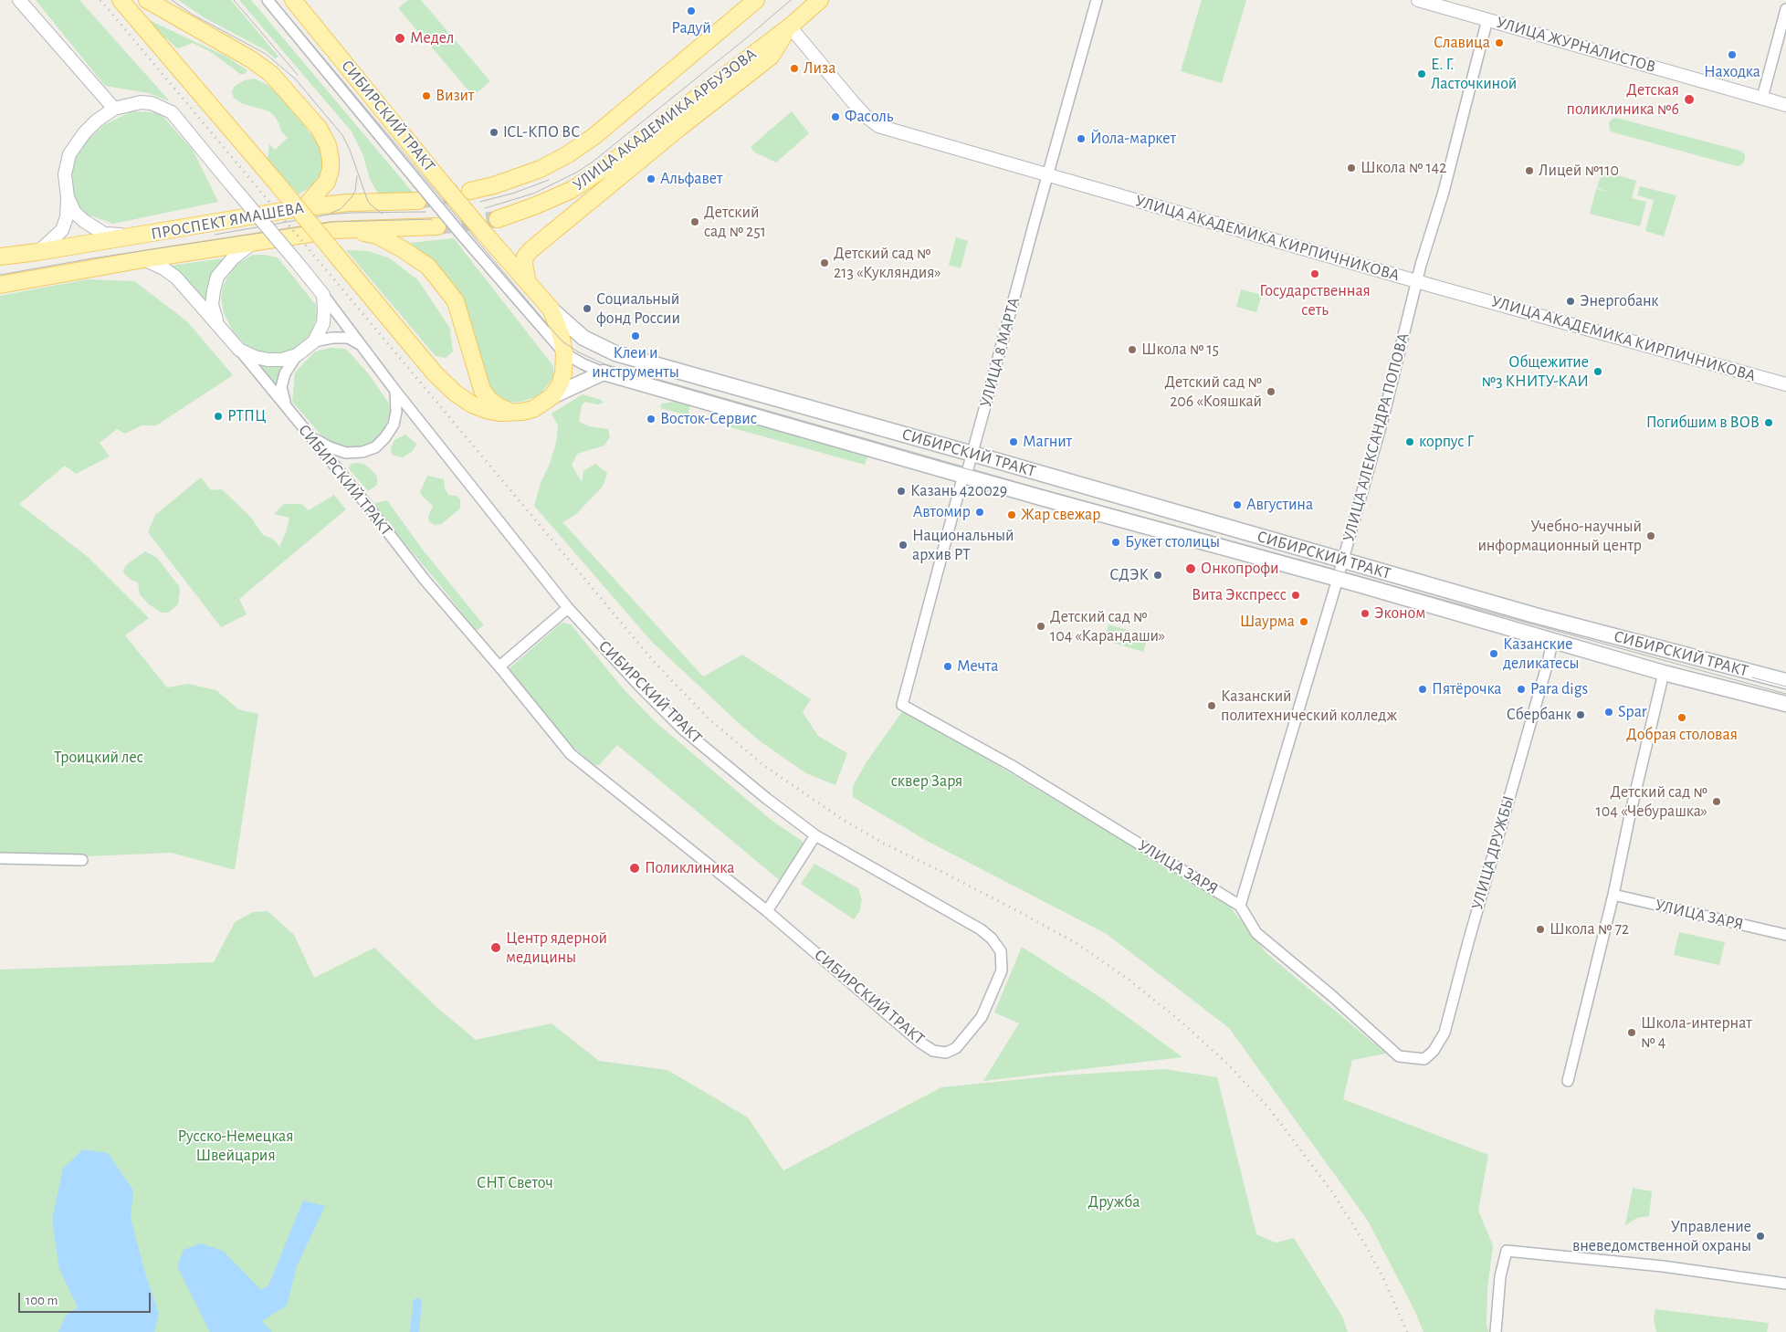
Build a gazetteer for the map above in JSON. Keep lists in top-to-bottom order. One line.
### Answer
{"streets":{"main road":["СИБИРСКИЙ ТРАКТ","УЛИЦА АКАДЕМИКА АРБУЗОВА","ПРОСПЕКТ ЯМАШЕВА"],"street":["УЛИЦА ЖУРНАЛИСТОВ","УЛИЦА АКАДЕМИКА КИРПИЧНИКОВА","УЛИЦА 8 МАРТА","УЛИЦА АЛЕКСАНДРА ПОПОВА","УЛИЦА ДРУЖБЫ","УЛИЦА ЗАРЯ"]},"crossings":[["УЛИЦА ЖУРНАЛИСТОВ","УЛИЦА АЛЕКСАНДРА ПОПОВА"],["СИБИРСКИЙ ТРАКТ","ПРОСПЕКТ ЯМАШЕВА"],["СИБИРСКИЙ ТРАКТ","УЛИЦА 8 МАРТА"],["СИБИРСКИЙ ТРАКТ","УЛИЦА АЛЕКСАНДРА ПОПОВА"],["СИБИРСКИЙ ТРАКТ","УЛИЦА ДРУЖБЫ"],["УЛИЦА АКАДЕМИКА АРБУЗОВА","УЛИЦА АКАДЕМИКА КИРПИЧНИКОВА"],["УЛИЦА АКАДЕМИКА КИРПИЧНИКОВА","УЛИЦА 8 МАРТА"],["УЛИЦА АКАДЕМИКА КИРПИЧНИКОВА","УЛИЦА АЛЕКСАНДРА ПОПОВА"],["УЛИЦА 8 МАРТА","УЛИЦА ЗАРЯ"],["УЛИЦА АЛЕКСАНДРА ПОПОВА","УЛИЦА ЗАРЯ"],["УЛИЦА ДРУЖБЫ","УЛИЦА ЗАРЯ"]],"parks":["Троицкий лес","сквер Заря","Русско-Немецкая Швейцария","СНТ Светоч","Дружба"],"places":["Радуй","Медел","Славица","Находка","Лиза","Е. Г. Ласточкиной","Визит","Детская поликлиника №6","Фасоль","ICL-КПО ВС","Йола-маркет","Школа № 142","Лицей №110","Альфавет","Детский сад № 251","Детский сад № 213 «Кукляндия»","Государственная сеть","Энергобанк","Социальный фонд России","Клеи и инструменты","Школа № 15","Общежитие №3 КНИТУ-КАИ","Детский сад № 206 «Кояшкай","РТПЦ","Восток-Сервис","Погибшим в ВОВ","Магнит","корпус Г","Казань 420029","Августина","Автомир","Жар свежар","Учебно-научный информационный центр","Букет столицы","Национальный архив РТ","Онкопрофи","СДЭК","Вита Экспресс","Эконом","Шаурма","Детский сад № 104 «Карандаши»","Казанские деликатесы","Мечта","Пятёрочка","Para digs","Казанский политехнический колледж","Spar","Сбербанк","Добрая столовая","Детский сад № 104 «Чебурашка»","Поликлиника","Школа № 72","Центр ядерной медицины","Школа-интернат № 4","Управление вневедомственной охраны"],"scale_bar":"100 m"}
